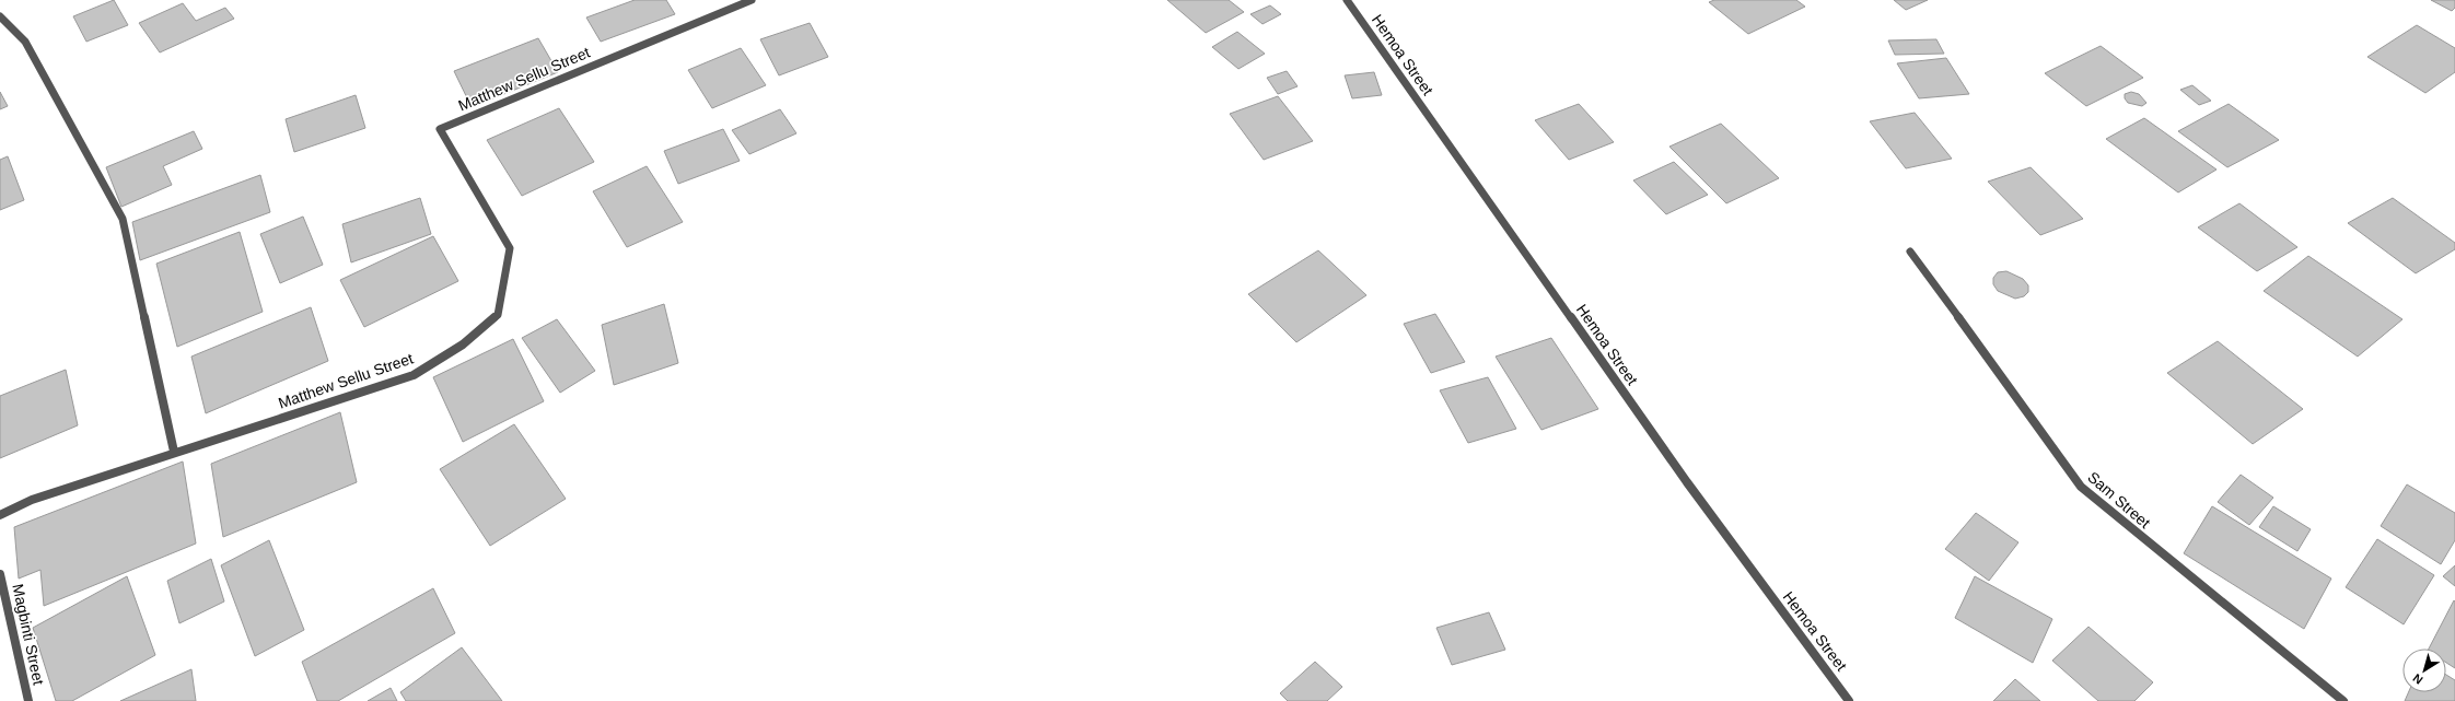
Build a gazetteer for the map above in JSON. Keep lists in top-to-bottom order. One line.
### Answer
{"streets":{"street":["Hemoa Street","Matthew Sellu Street","Sam Street","Magbinti Street"]},"north":"bottom left"}
